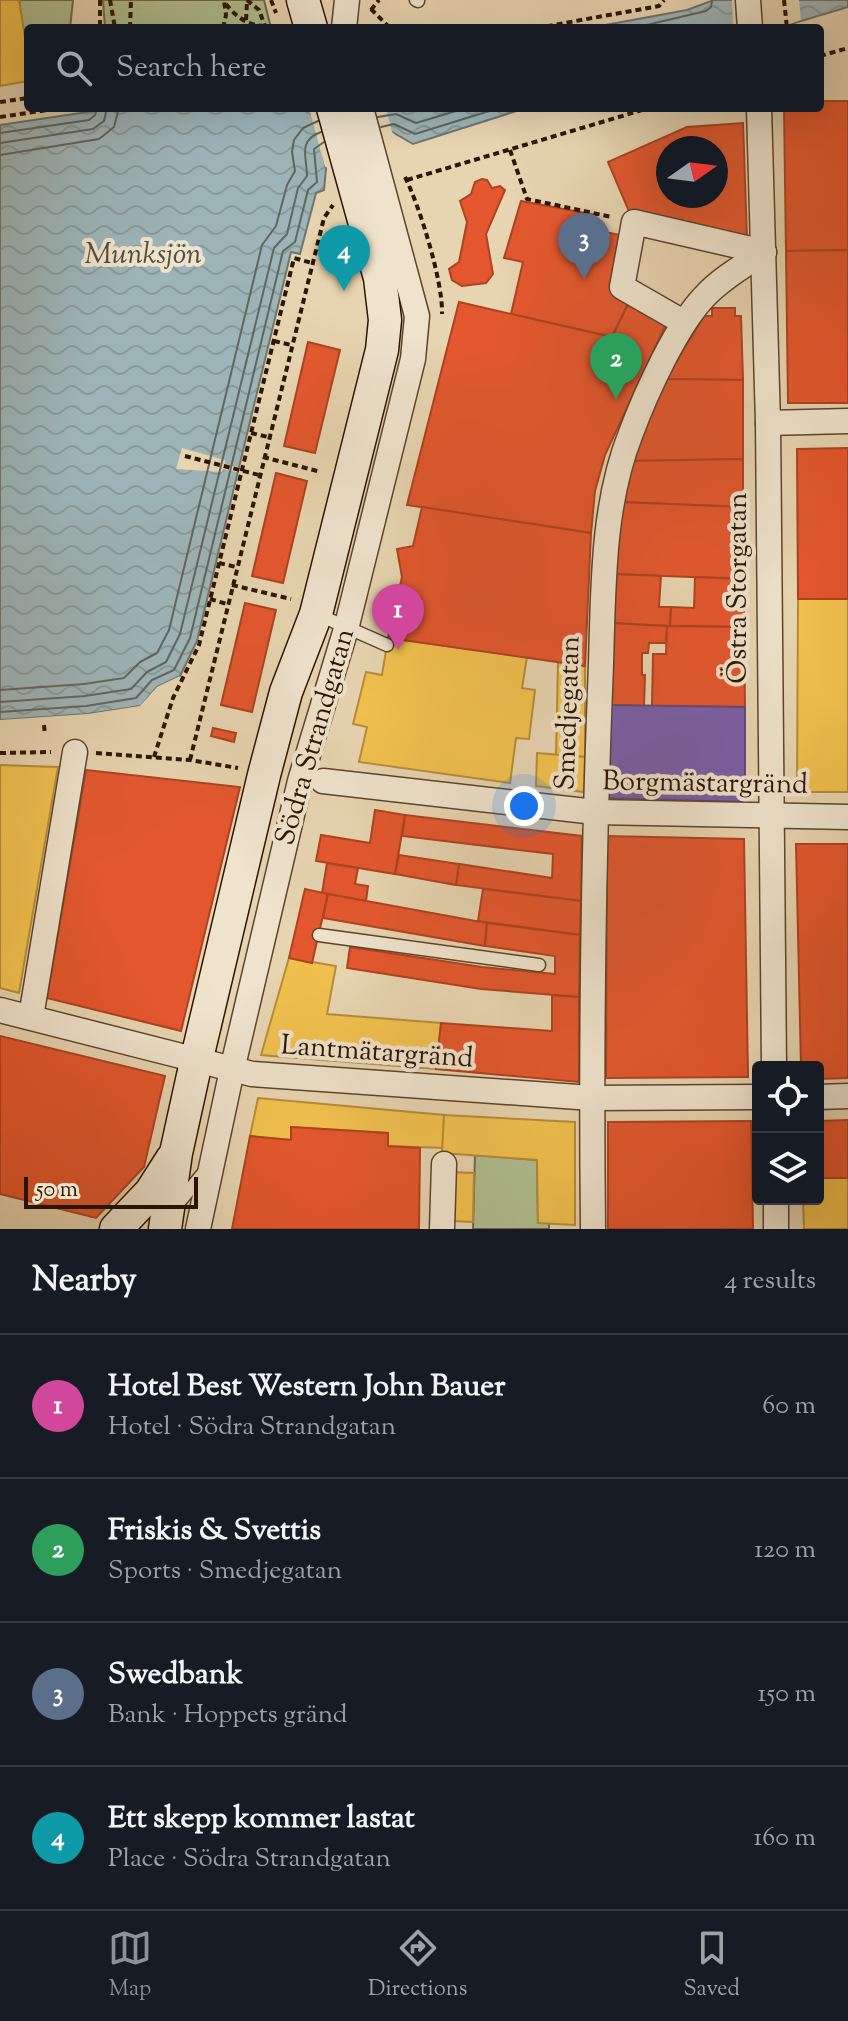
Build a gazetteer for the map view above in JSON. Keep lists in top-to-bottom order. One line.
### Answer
{"streets":{"street":["Östra Storgatan","Smedjegatan","Södra Strandgatan","Borgmästargränd","Lantmätargränd"]},"crossings":[["Östra Storgatan","Smedjegatan"],["Östra Storgatan","Borgmästargränd"],["Smedjegatan","Borgmästargränd"],["Smedjegatan","Lantmätargränd"],["Södra Strandgatan","Lantmätargränd"]],"water":["Munksjön"],"scale_bar":"50 m","north":"right","page":{"search":"Search here","pins":["3","4","2","1"],"scale":"50 m","heading":["Nearby","4 results"],"list":[{"mark":"1","name":"Hotel Best Western John Bauer","note":"Hotel · Södra Strandgatan","value":"60 m"},{"mark":"2","name":"Friskis & Svettis","note":"Sports · Smedjegatan","value":"120 m"},{"mark":"3","name":"Swedbank","note":"Bank · Hoppets gränd","value":"150 m"},{"mark":"4","name":"Ett skepp kommer lastat","note":"Place · Södra Strandgatan","value":"160 m"}],"nav":["Map","Directions","Saved"]}}
